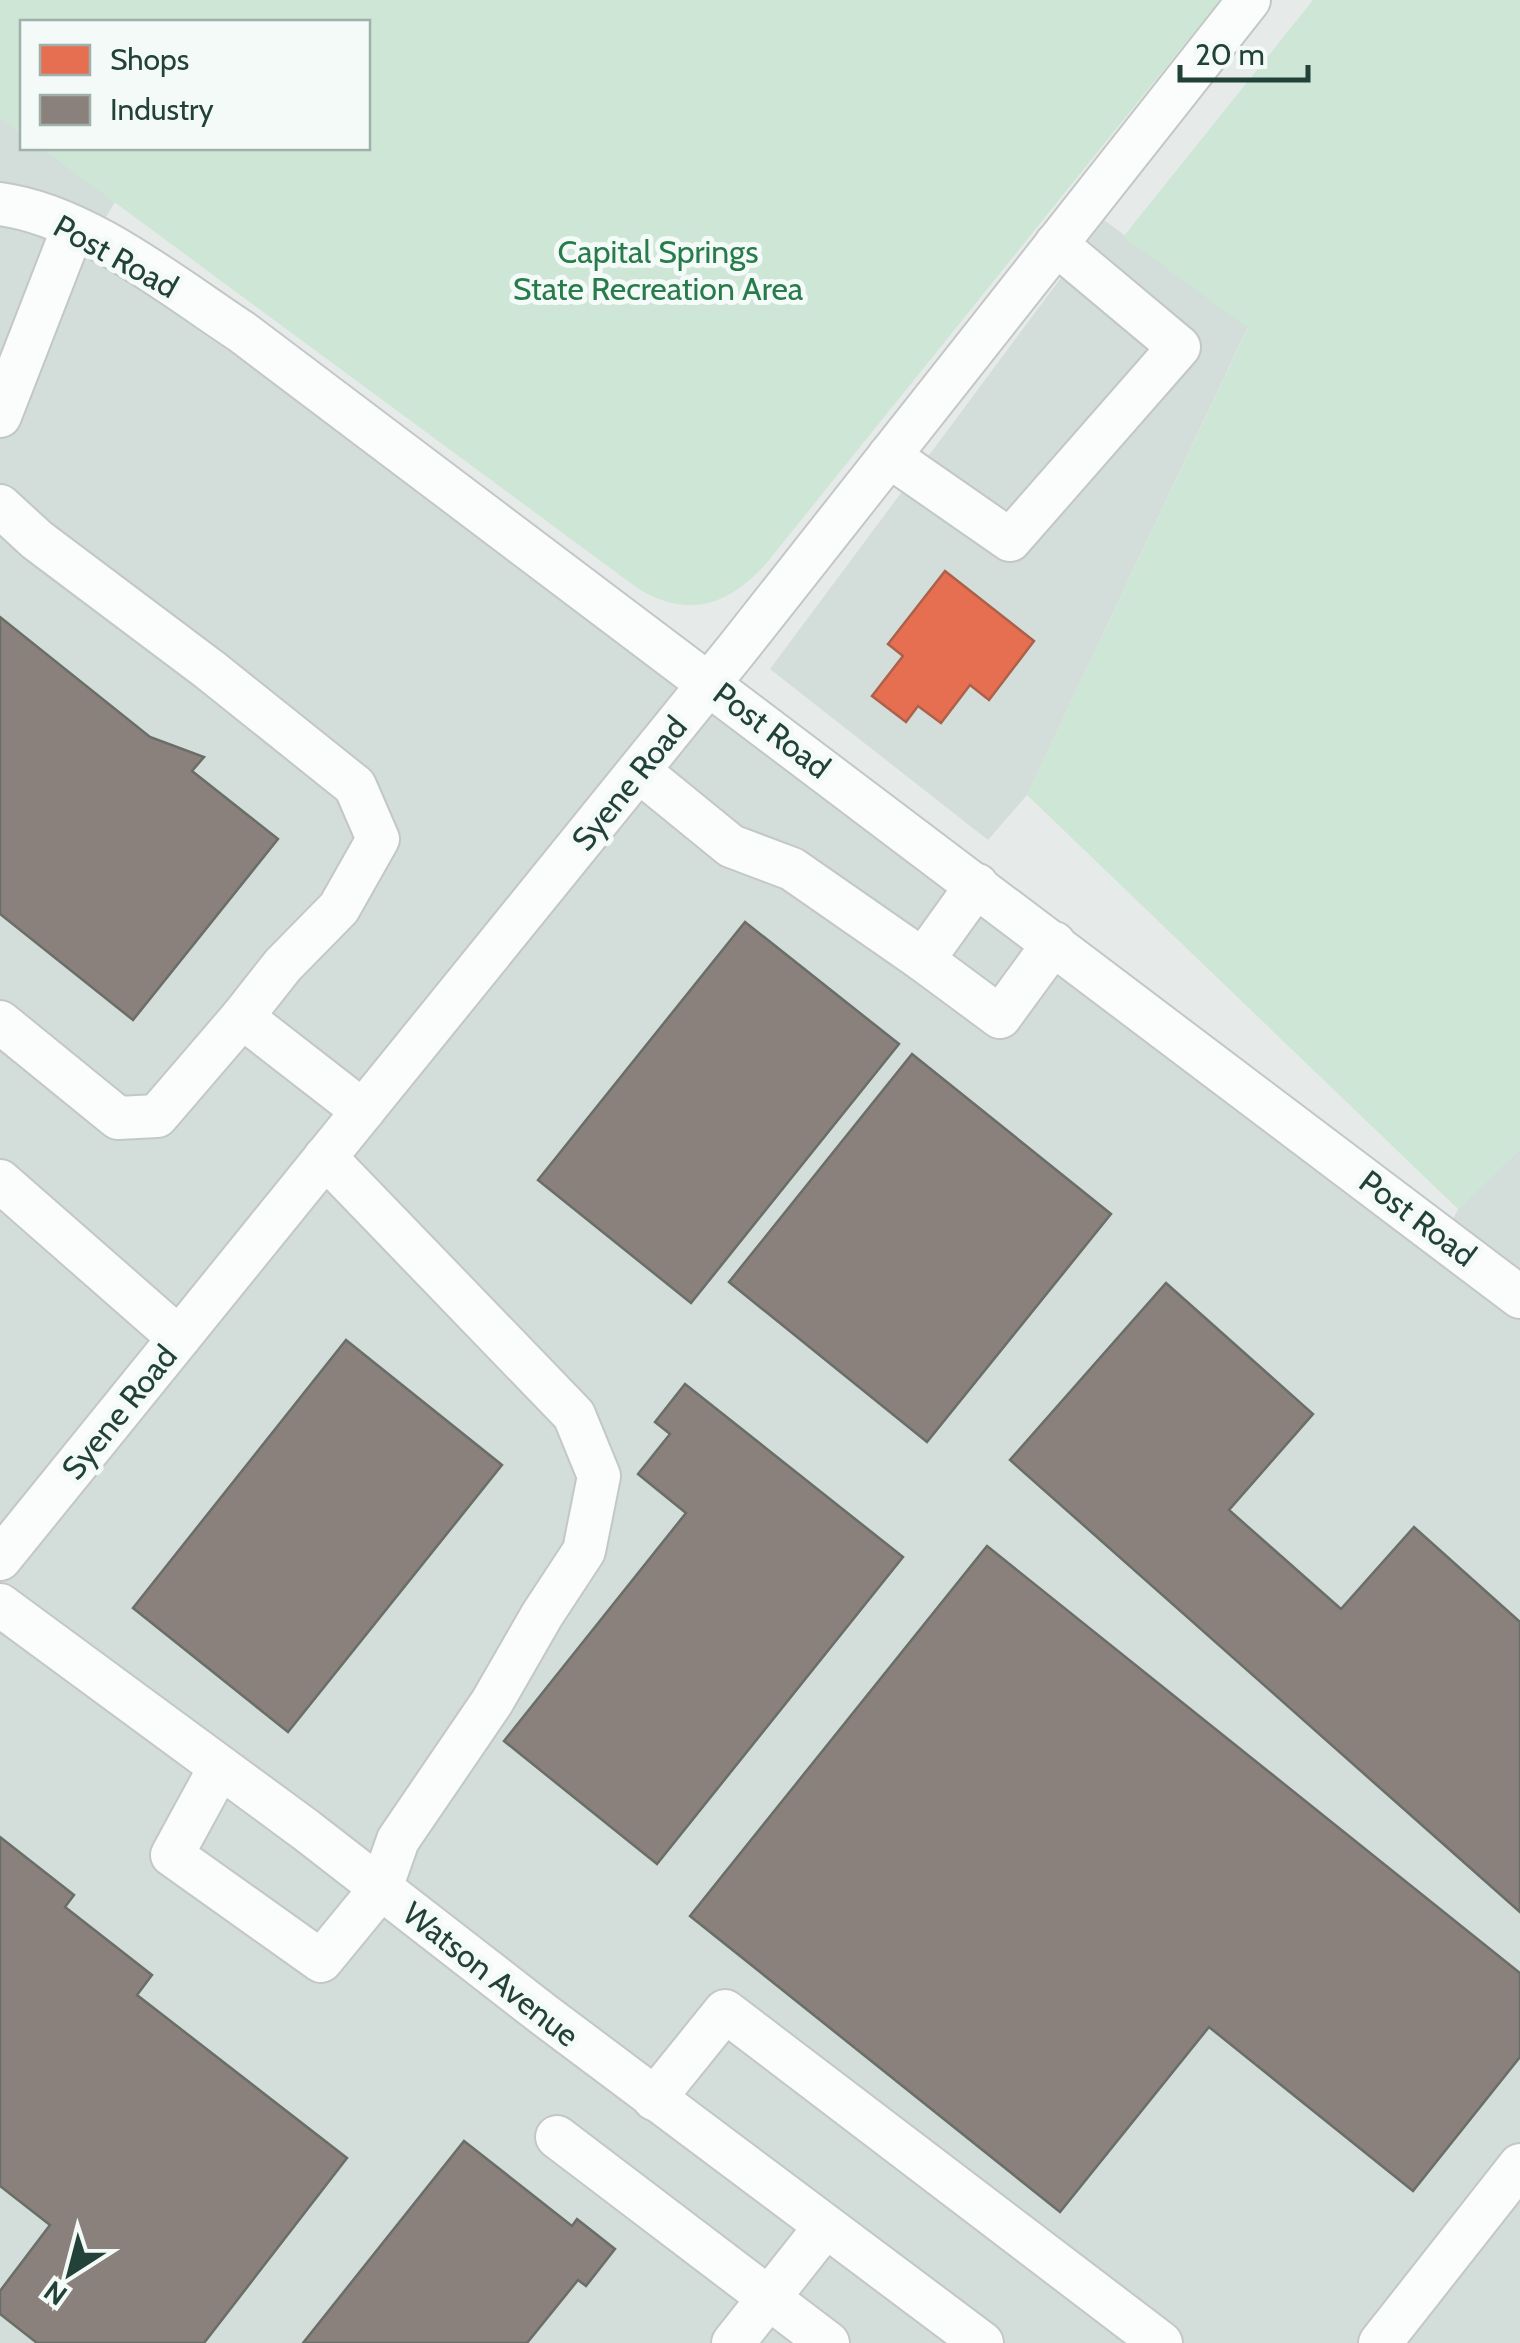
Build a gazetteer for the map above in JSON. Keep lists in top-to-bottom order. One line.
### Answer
{"streets":{"street":["Post Road","Syene Road","Watson Avenue"]},"crossings":[["Post Road","Syene Road"]],"parks":["Capital Springs State Recreation Area"],"legend":["Shops","Industry"],"scale_bar":"20 m","north":"bottom left"}
